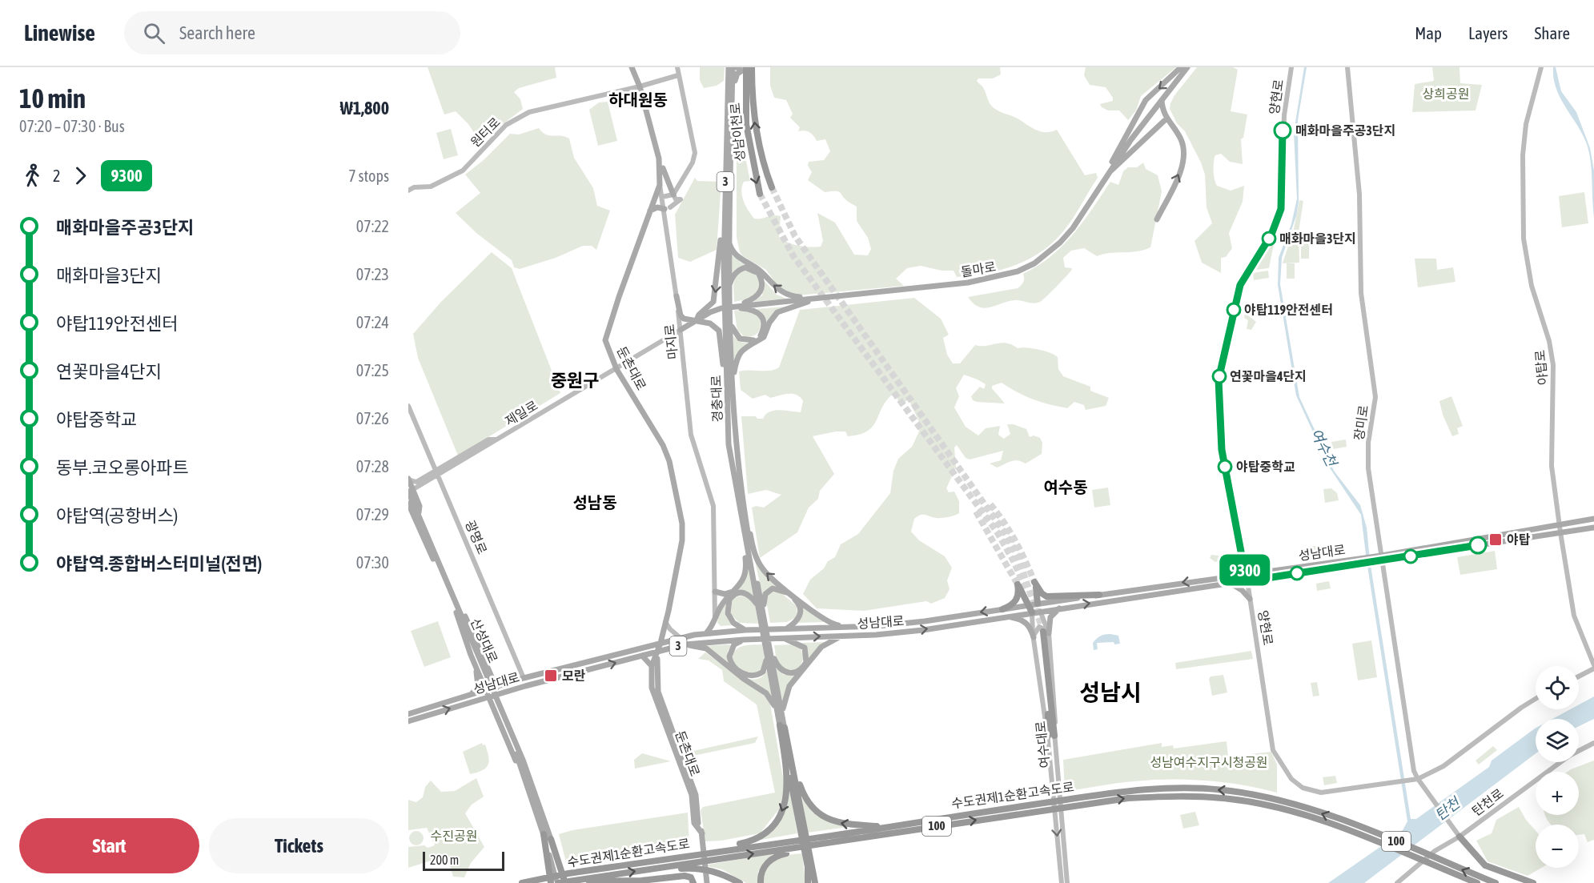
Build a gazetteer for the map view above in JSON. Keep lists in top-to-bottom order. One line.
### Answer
{"streets":{"highway":["성남이천로","3","여수대로","수도권제1순환고속도로","100"],"main road":["양현로","원터로","돌마로","마지로","야탑로","둔촌대로","경충대로","제일로","장미로","광명로","성남대로","산성대로","탄천로"]},"crossings":[["양현로","장미로"],["양현로","성남대로"],["원터로","둔촌대로"],["돌마로","마지로"],["돌마로","제일로"],["마지로","둔촌대로"],["마지로","제일로"],["둔촌대로","제일로"],["둔촌대로","성남대로"],["장미로","탄천로"],["광명로","성남대로"],["산성대로","수도권제1순환고속도로"]],"one_way":["여수대로"],"districts":["하대원동","중원구","여수동","성남동","성남시"],"water":["여수천","탄천"],"parks":["상희공원","성남여수지구시청공원","수진공원"],"places":{"other":["매화마을주공3단지","매화마을3단지","야탑119안전센터","연꽃마을4단지","야탑중학교"],"transit":["야탑","모란"]},"lines":["bus line 9300"],"scale_bar":"200 m","page":{"header":"Linewise","search":"Search here","nav":["Map","Layers","Share"],"heading":["10 min","07:20 – 07:30 · Bus","₩1,800"],"on_map":"9300","legs":["2","9300","7 stops"],"list":[{"name":"매화마을주공3단지","value":"07:22"},{"name":"매화마을3단지","value":"07:23"},{"name":"야탑119안전센터","value":"07:24"},{"name":"연꽃마을4단지","value":"07:25"},{"name":"야탑중학교","value":"07:26"},{"name":"동부.코오롱아파트","value":"07:28"},{"name":"야탑역(공항버스)","value":"07:29"},{"name":"야탑역.종합버스터미널(전면)","value":"07:30"}],"map_buttons":["+","−"],"buttons":["Start","Tickets"],"scale":"200 m"}}
